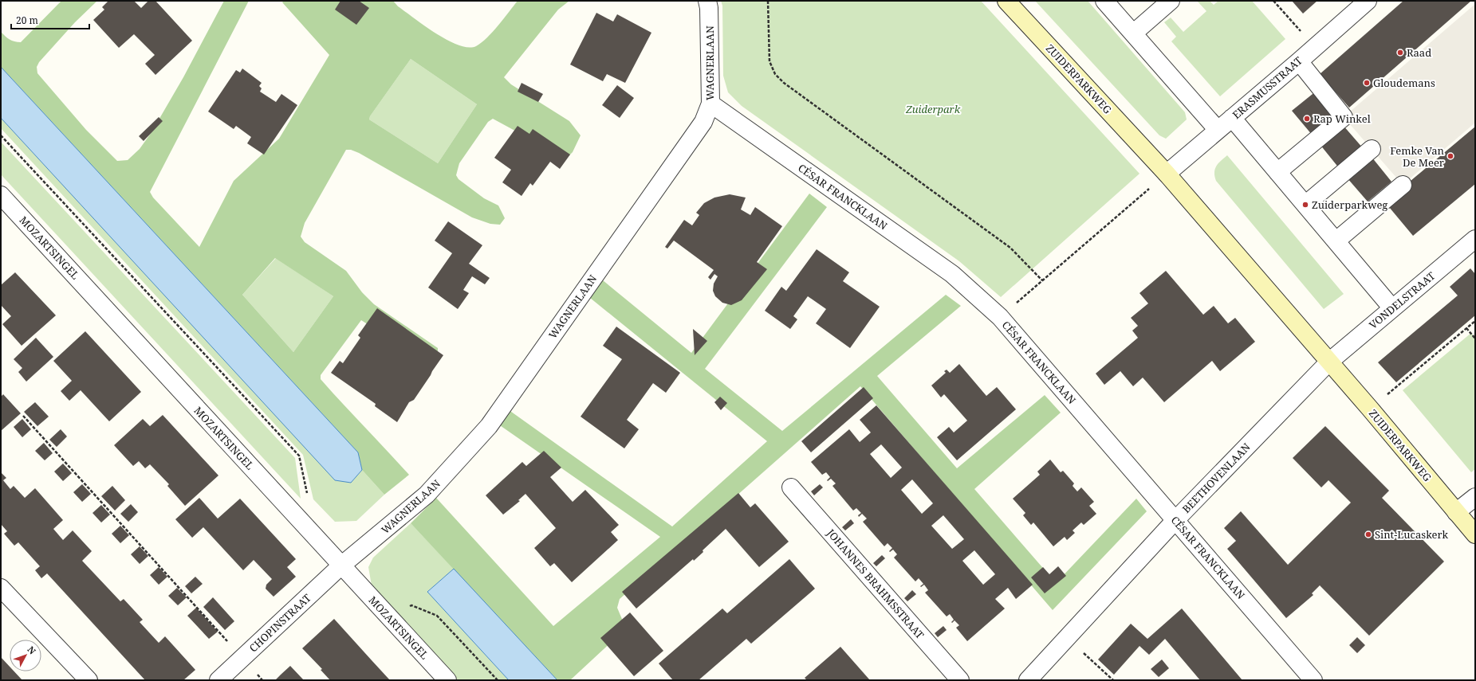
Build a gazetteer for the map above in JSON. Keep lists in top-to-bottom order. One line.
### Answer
{"streets":{"street":["WAGNERLAAN","ZUIDERPARKWEG","ERASMUSSTRAAT","CÉSAR FRANCKLAAN","MOZARTSINGEL","VONDELSTRAAT","BEETHOVENLAAN","JOHANNES BRAHMSSTRAAT","CHOPINSTRAAT"]},"crossings":[["WAGNERLAAN","CÉSAR FRANCKLAAN"],["WAGNERLAAN","MOZARTSINGEL"],["WAGNERLAAN","CHOPINSTRAAT"],["ZUIDERPARKWEG","ERASMUSSTRAAT"],["ZUIDERPARKWEG","VONDELSTRAAT"],["ZUIDERPARKWEG","BEETHOVENLAAN"],["CÉSAR FRANCKLAAN","BEETHOVENLAAN"],["MOZARTSINGEL","CHOPINSTRAAT"],["VONDELSTRAAT","BEETHOVENLAAN"]],"parks":["Zuiderpark"],"places":["Raad","Gloudemans","Rap Winkel","Femke Van De Meer","Zuiderparkweg","Sint-Lucaskerk"],"scale_bar":"20 m","north":"top right"}
